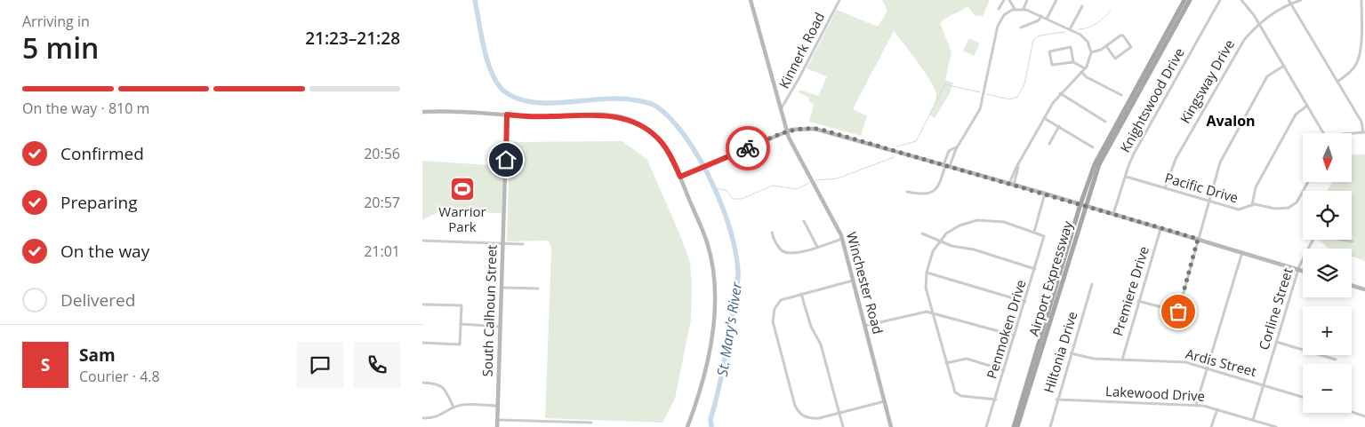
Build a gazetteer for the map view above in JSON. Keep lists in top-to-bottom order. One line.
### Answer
{"streets":{"main road":["Airport Expressway","Winchester Road","South Calhoun Street"],"street":["Kinnerk Road","Kingsway Drive","Knightswood Drive","Pacific Drive","Premiere Drive","Corline Street","Penmoken Drive","Hiltonia Drive","Ardis Street","Lakewood Drive"]},"crossings":[["Kinnerk Road","Winchester Road"],["Kingsway Drive","Pacific Drive"],["Knightswood Drive","Pacific Drive"],["Premiere Drive","Ardis Street"],["Corline Street","Ardis Street"],["Corline Street","Lakewood Drive"],["Hiltonia Drive","Ardis Street"],["Hiltonia Drive","Lakewood Drive"]],"districts":["Avalon"],"water":["St. Mary's River"],"places":{"sports":["Warrior Park"]},"north":"bottom","page":{"heading":["5 min","Arriving in","21:23–21:28"],"panel":["Sam","Courier · 4.8"],"bar":"On the way · 810 m","list":[["Confirmed","20:56"],["Preparing","20:57"],["On the way","21:01"],"Delivered"],"map_buttons":["+","−"],"round":"S"}}
